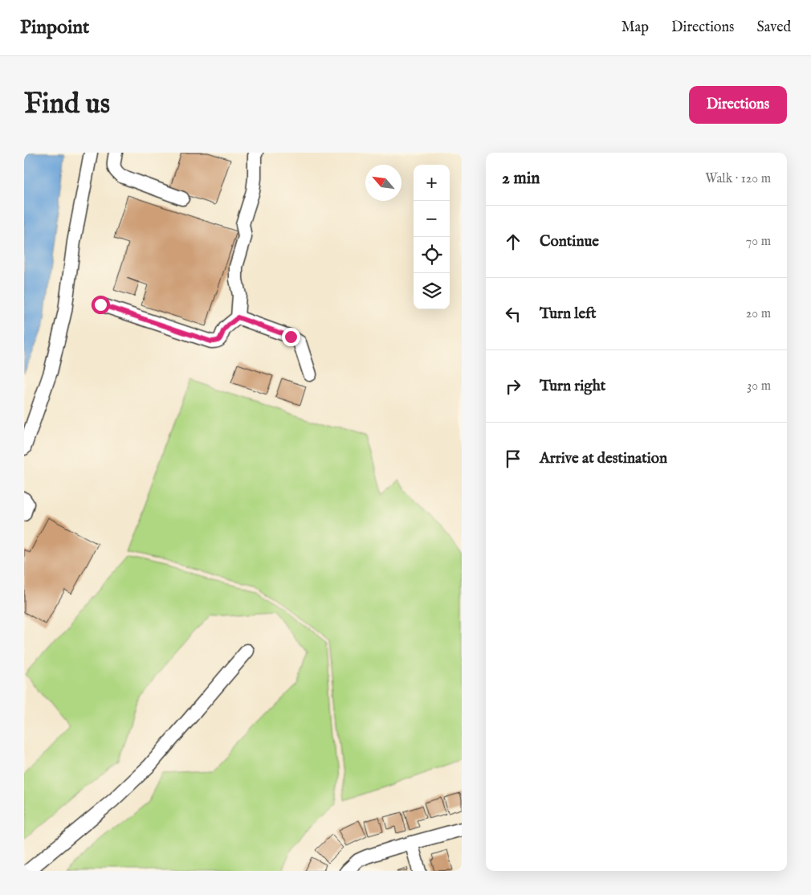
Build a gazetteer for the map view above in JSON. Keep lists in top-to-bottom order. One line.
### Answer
{"north":"top left","page":{"header":"Pinpoint","nav":["Map","Directions","Saved"],"buttons":"Directions","title":"Find us","heading":["2 min","Walk · 120 m"],"map_buttons":["+","−"],"list":[["Continue","70 m"],["Turn left","20 m"],["Turn right","30 m"],"Arrive at destination"]}}
